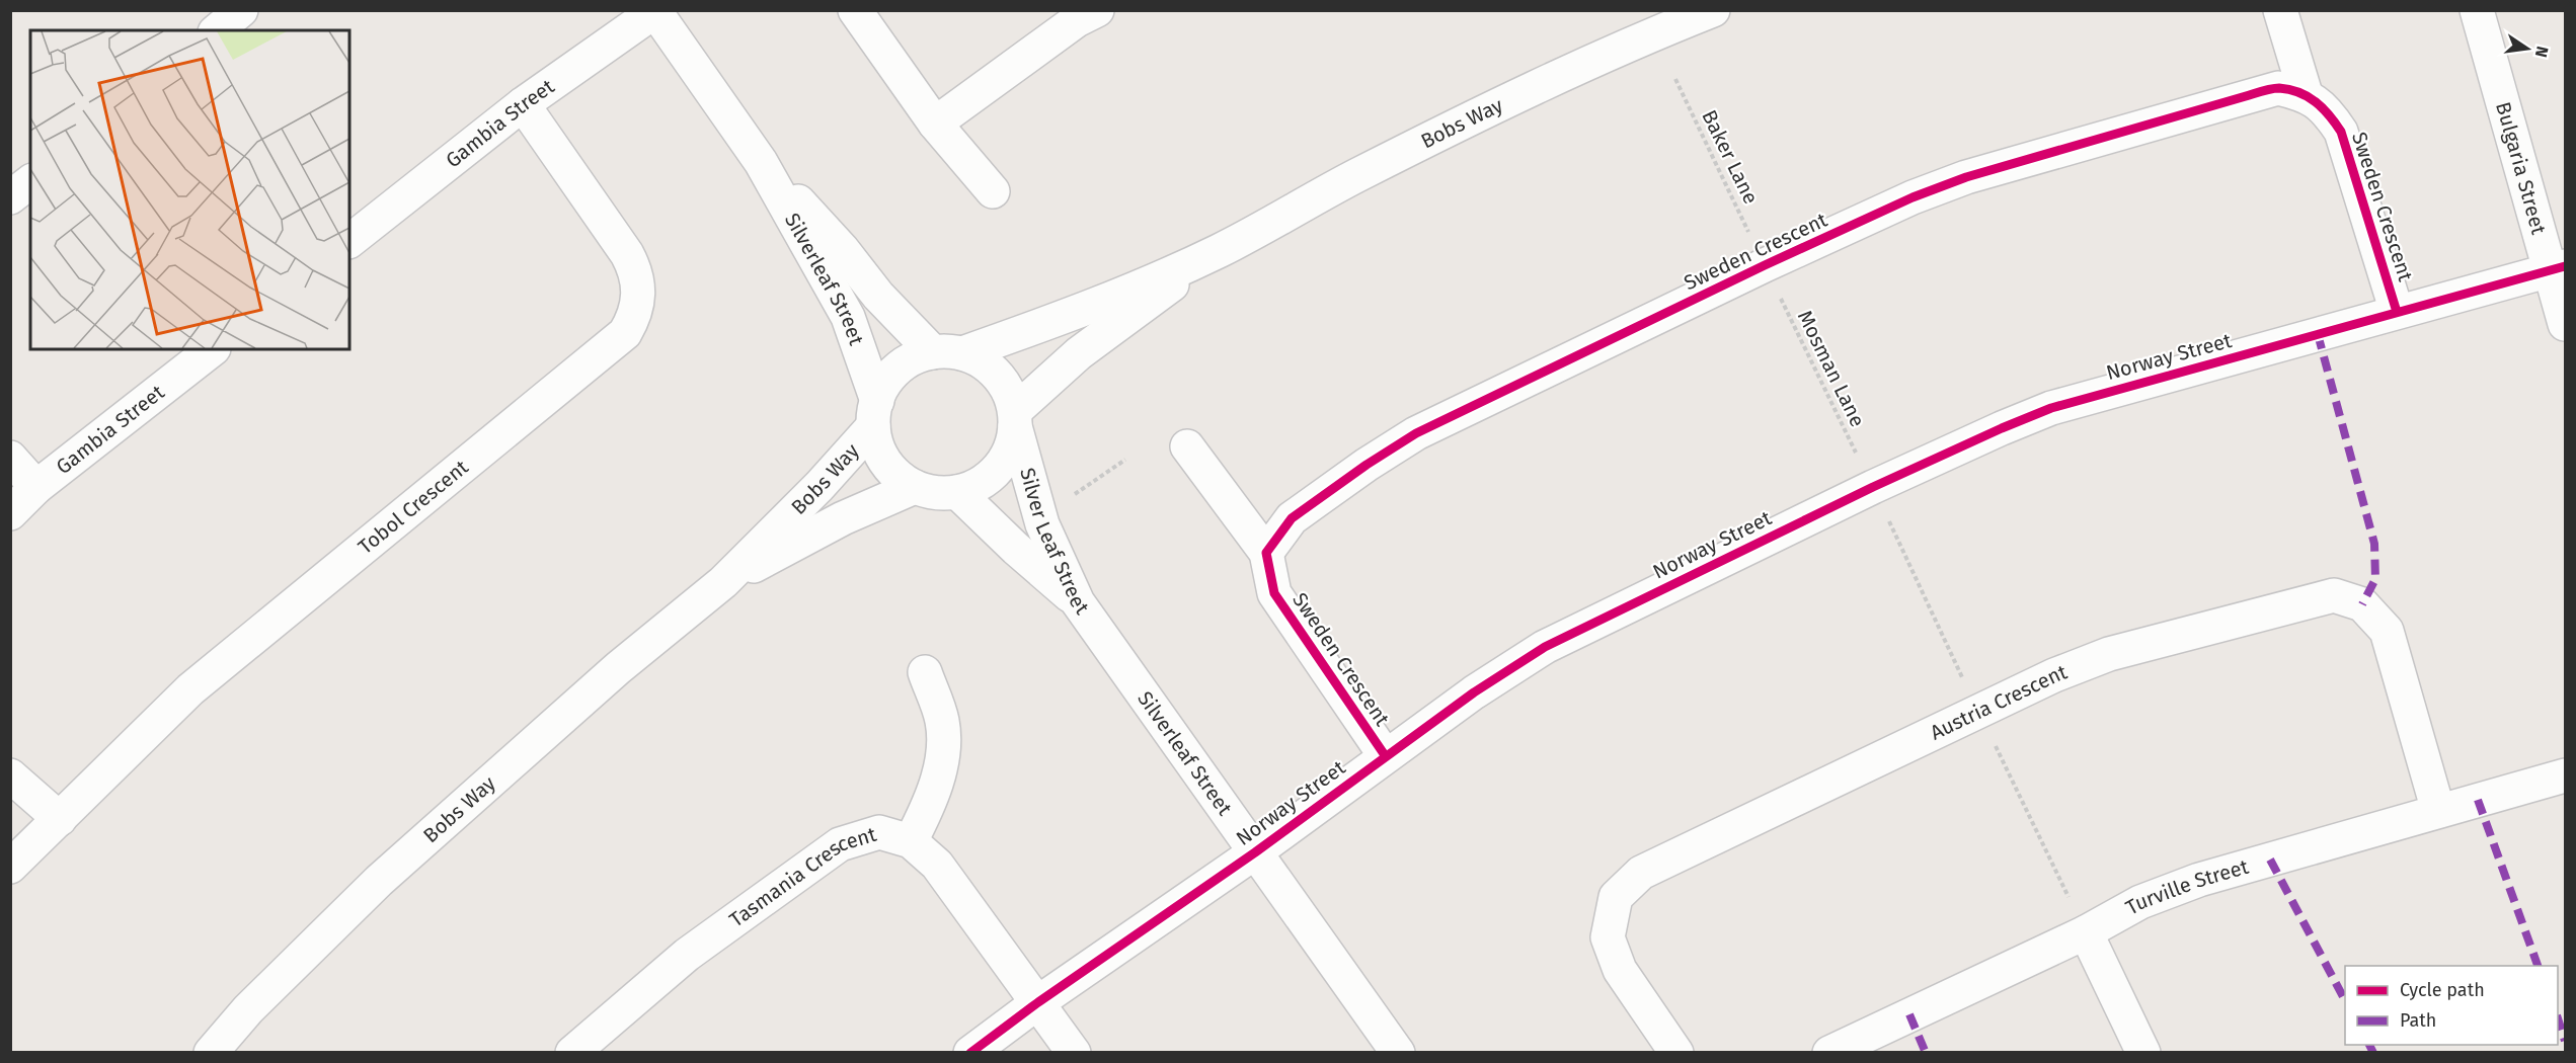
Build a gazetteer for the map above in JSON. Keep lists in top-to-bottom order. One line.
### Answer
{"streets":{"street":["Gambia Street","Bobs Way","Bulgaria Street","Sweden Crescent","Silverleaf Street","Norway Street","Tobol Crescent","Silver Leaf Street","Austria Crescent","Tasmania Crescent","Turville Street"],"path":["Baker Lane","Mosman Lane"]},"crossings":[["Gambia Street","Silverleaf Street"],["Gambia Street","Tobol Crescent"],["Bobs Way","Silverleaf Street"],["Bobs Way","Silver Leaf Street"],["Bulgaria Street","Norway Street"],["Sweden Crescent","Norway Street"],["Silverleaf Street","Norway Street"],["Silverleaf Street","Silver Leaf Street"],["Norway Street","Tasmania Crescent"],["Austria Crescent","Turville Street"]],"legend":["Cycle path","Path"],"north":"right"}
